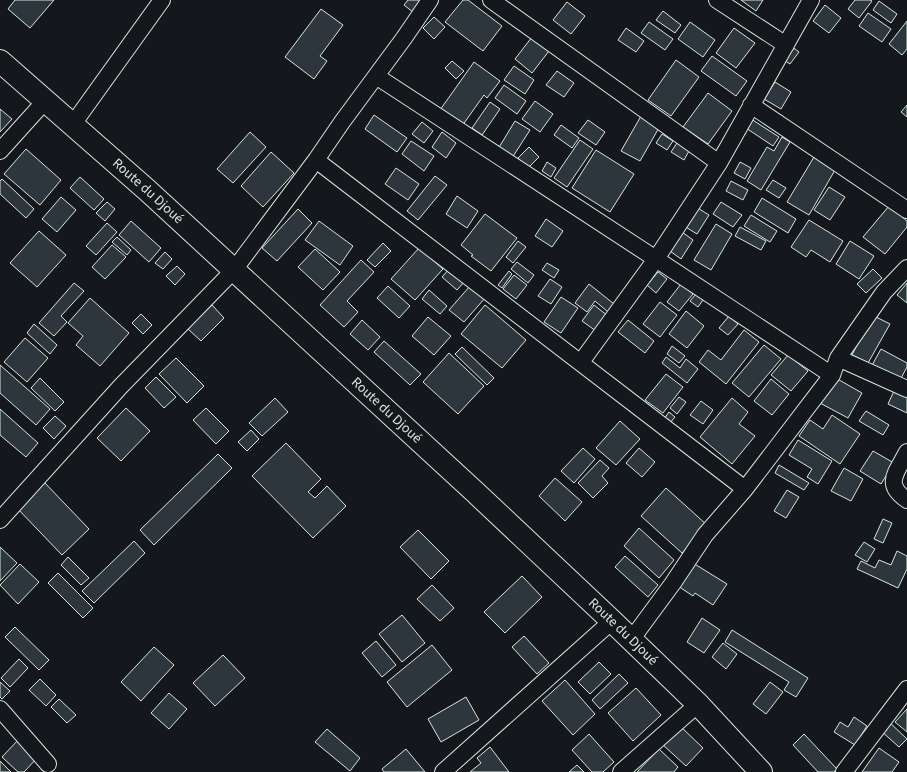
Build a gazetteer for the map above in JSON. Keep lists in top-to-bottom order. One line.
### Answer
{"streets":{"main road":["Route du Djoué"]}}
